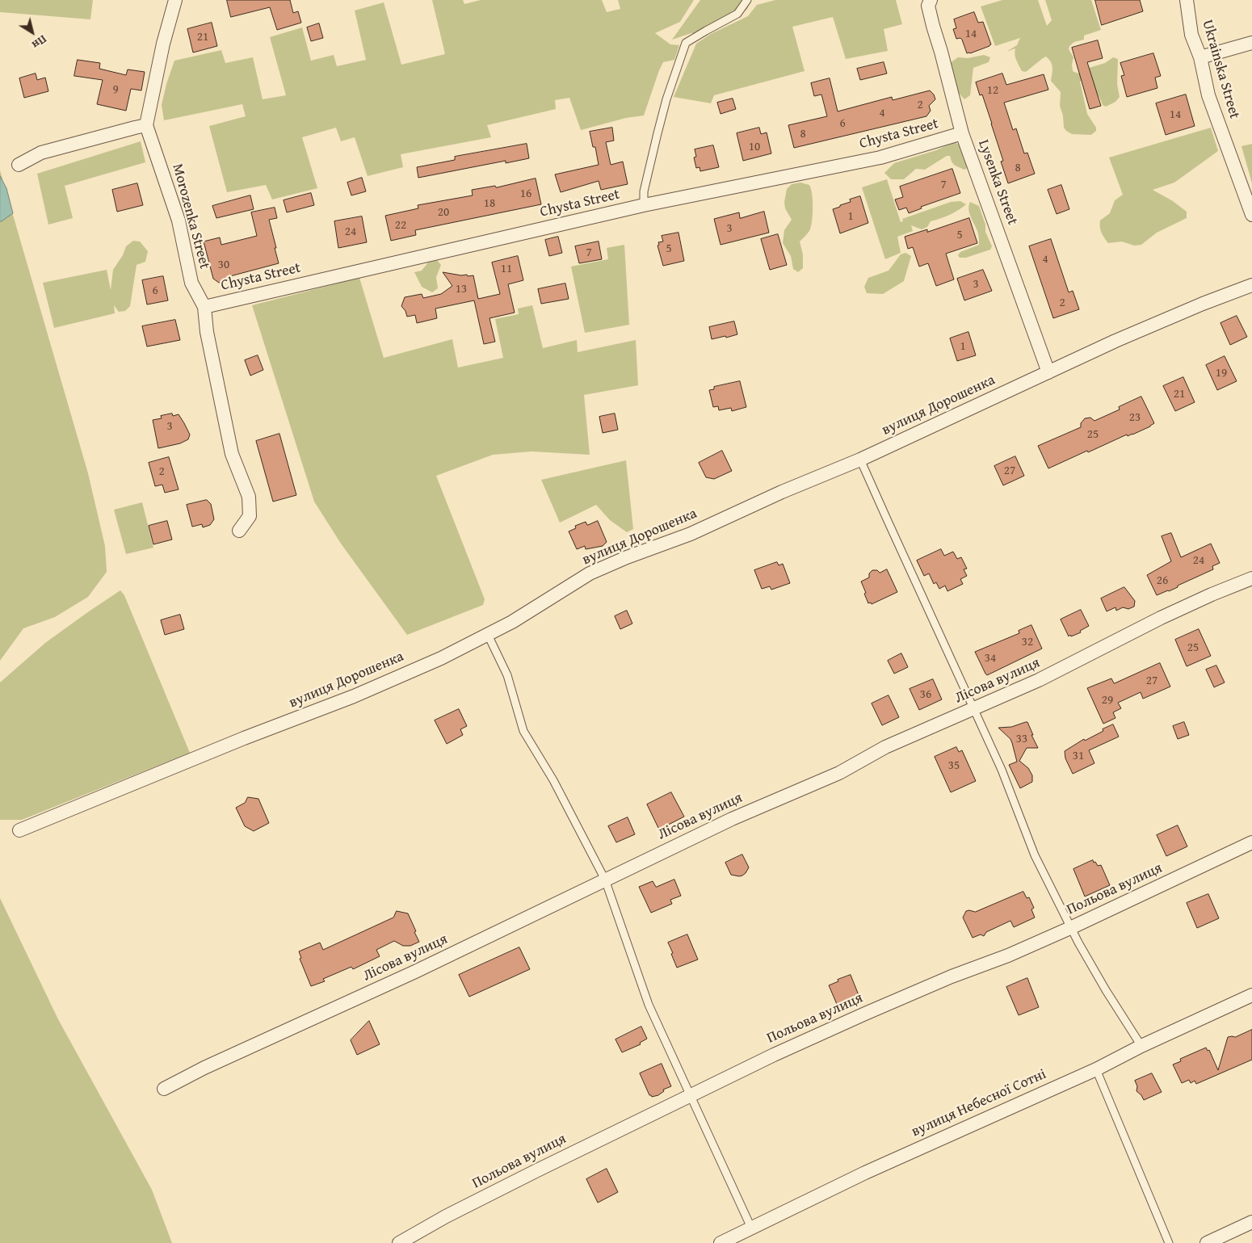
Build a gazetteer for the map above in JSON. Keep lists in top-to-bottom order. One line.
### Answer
{"streets":{"street":["Ukrainska Street","Chysta Street","Lysenka Street","Morozenka Street","вулиця Дорошенка","Лісова вулиця","Польова вулиця","вулиця Небесної Сотні"]},"crossings":[["Chysta Street","Lysenka Street"],["Chysta Street","Morozenka Street"],["Lysenka Street","вулиця Дорошенка"]],"house_numbers":["14","21","9","12","2","4","14","6","8","10","8","7","16","18","20","1","22","3","24","5","5","7","4","30","11","3","13","6","2","1","19","21","23","3","25","27","2","24","26","32","25","34","27","36","29","33","31","35"],"north":"bottom right"}
